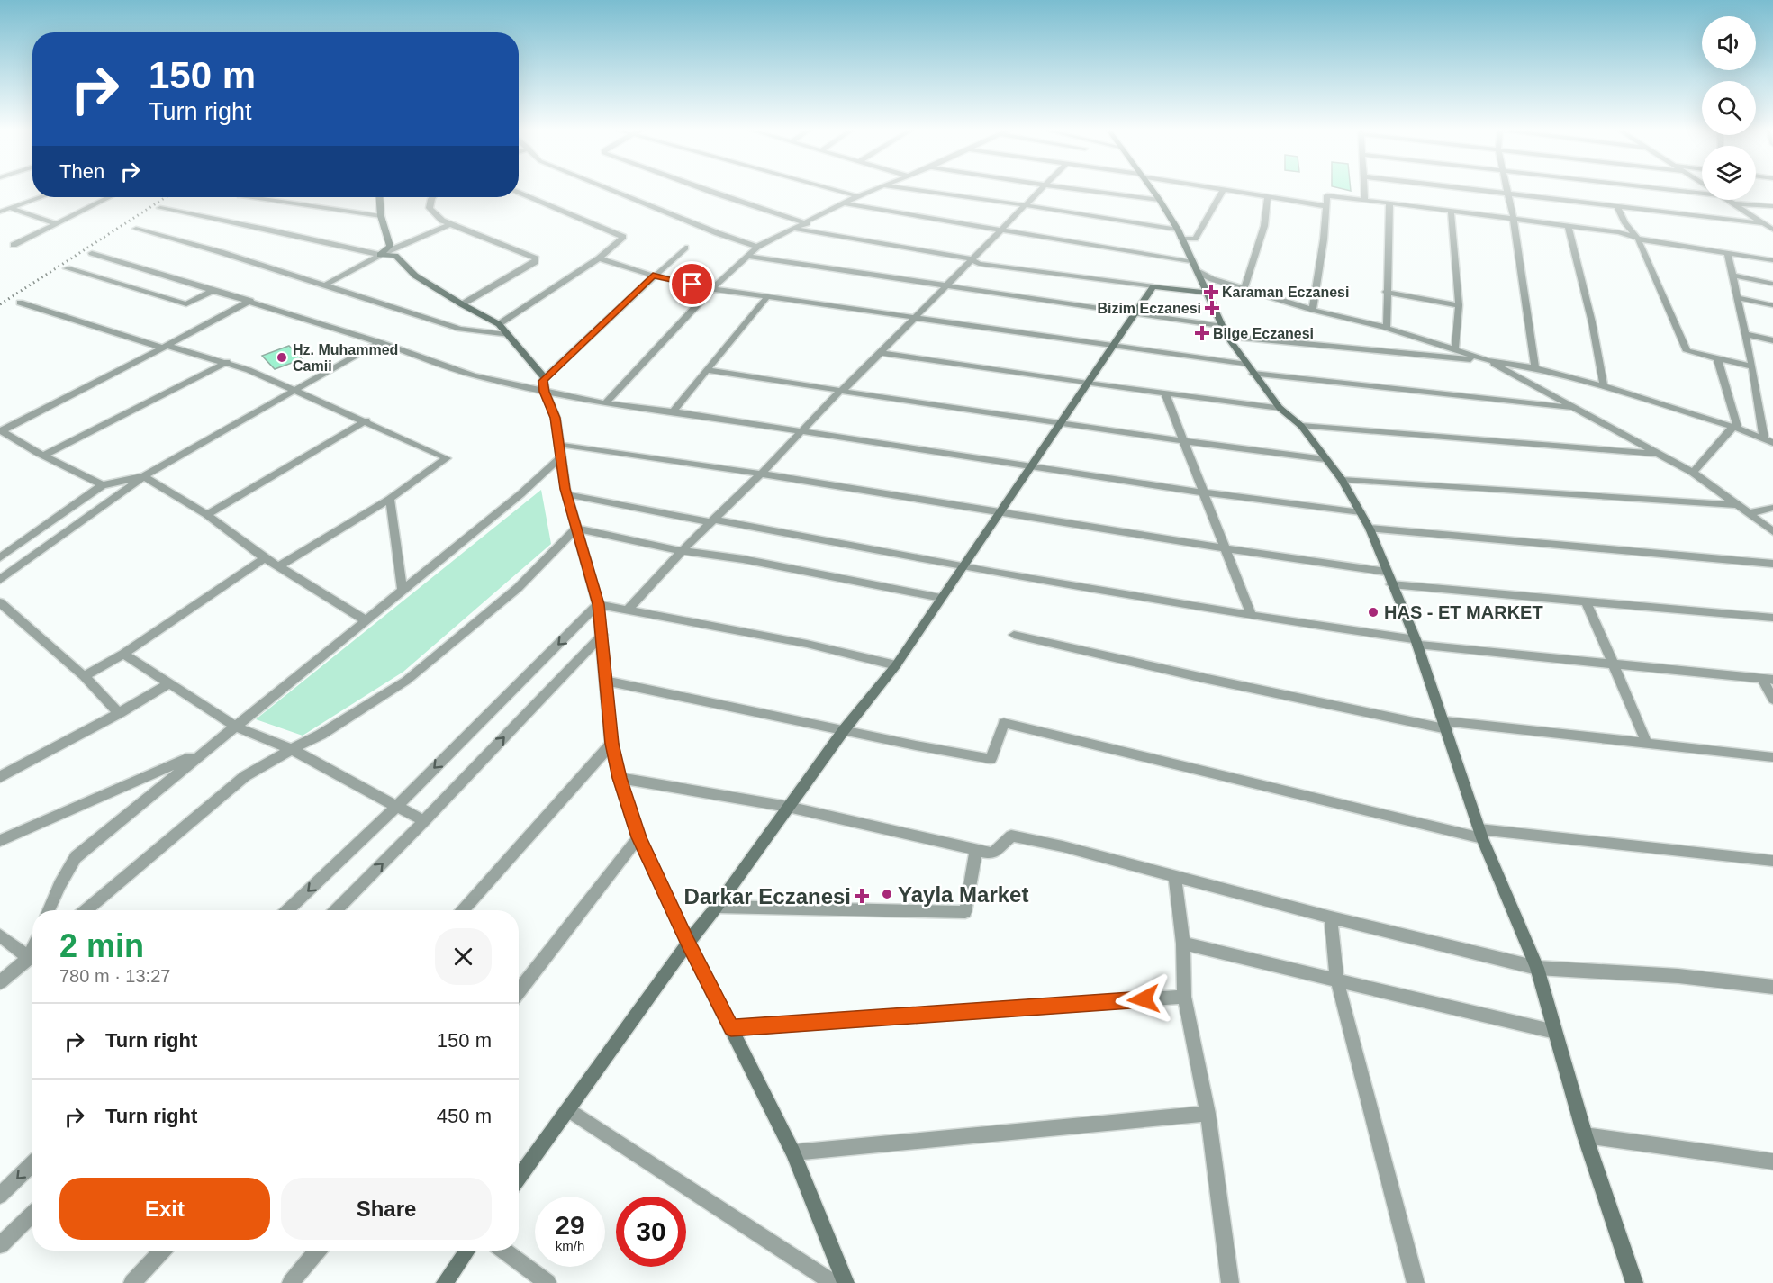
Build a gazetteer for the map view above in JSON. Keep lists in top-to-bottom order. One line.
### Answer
{"places":{"health":["Karaman Eczanesi","Bizim Eczanesi","Bilge Eczanesi","Darkar Eczanesi"],"other":["Hz. Muhammed Camii","HAS - ET MARKET","Yayla Market"]},"page":{"turn":["150 m","Turn right"],"then":"Then","heading":["2 min","780 m · 13:27"],"list":[{"name":"Turn right","value":"150 m"},{"name":"Turn right","value":"450 m"}],"buttons":["Exit","Share"],"speed":"29 km/h","limit":"30"}}
